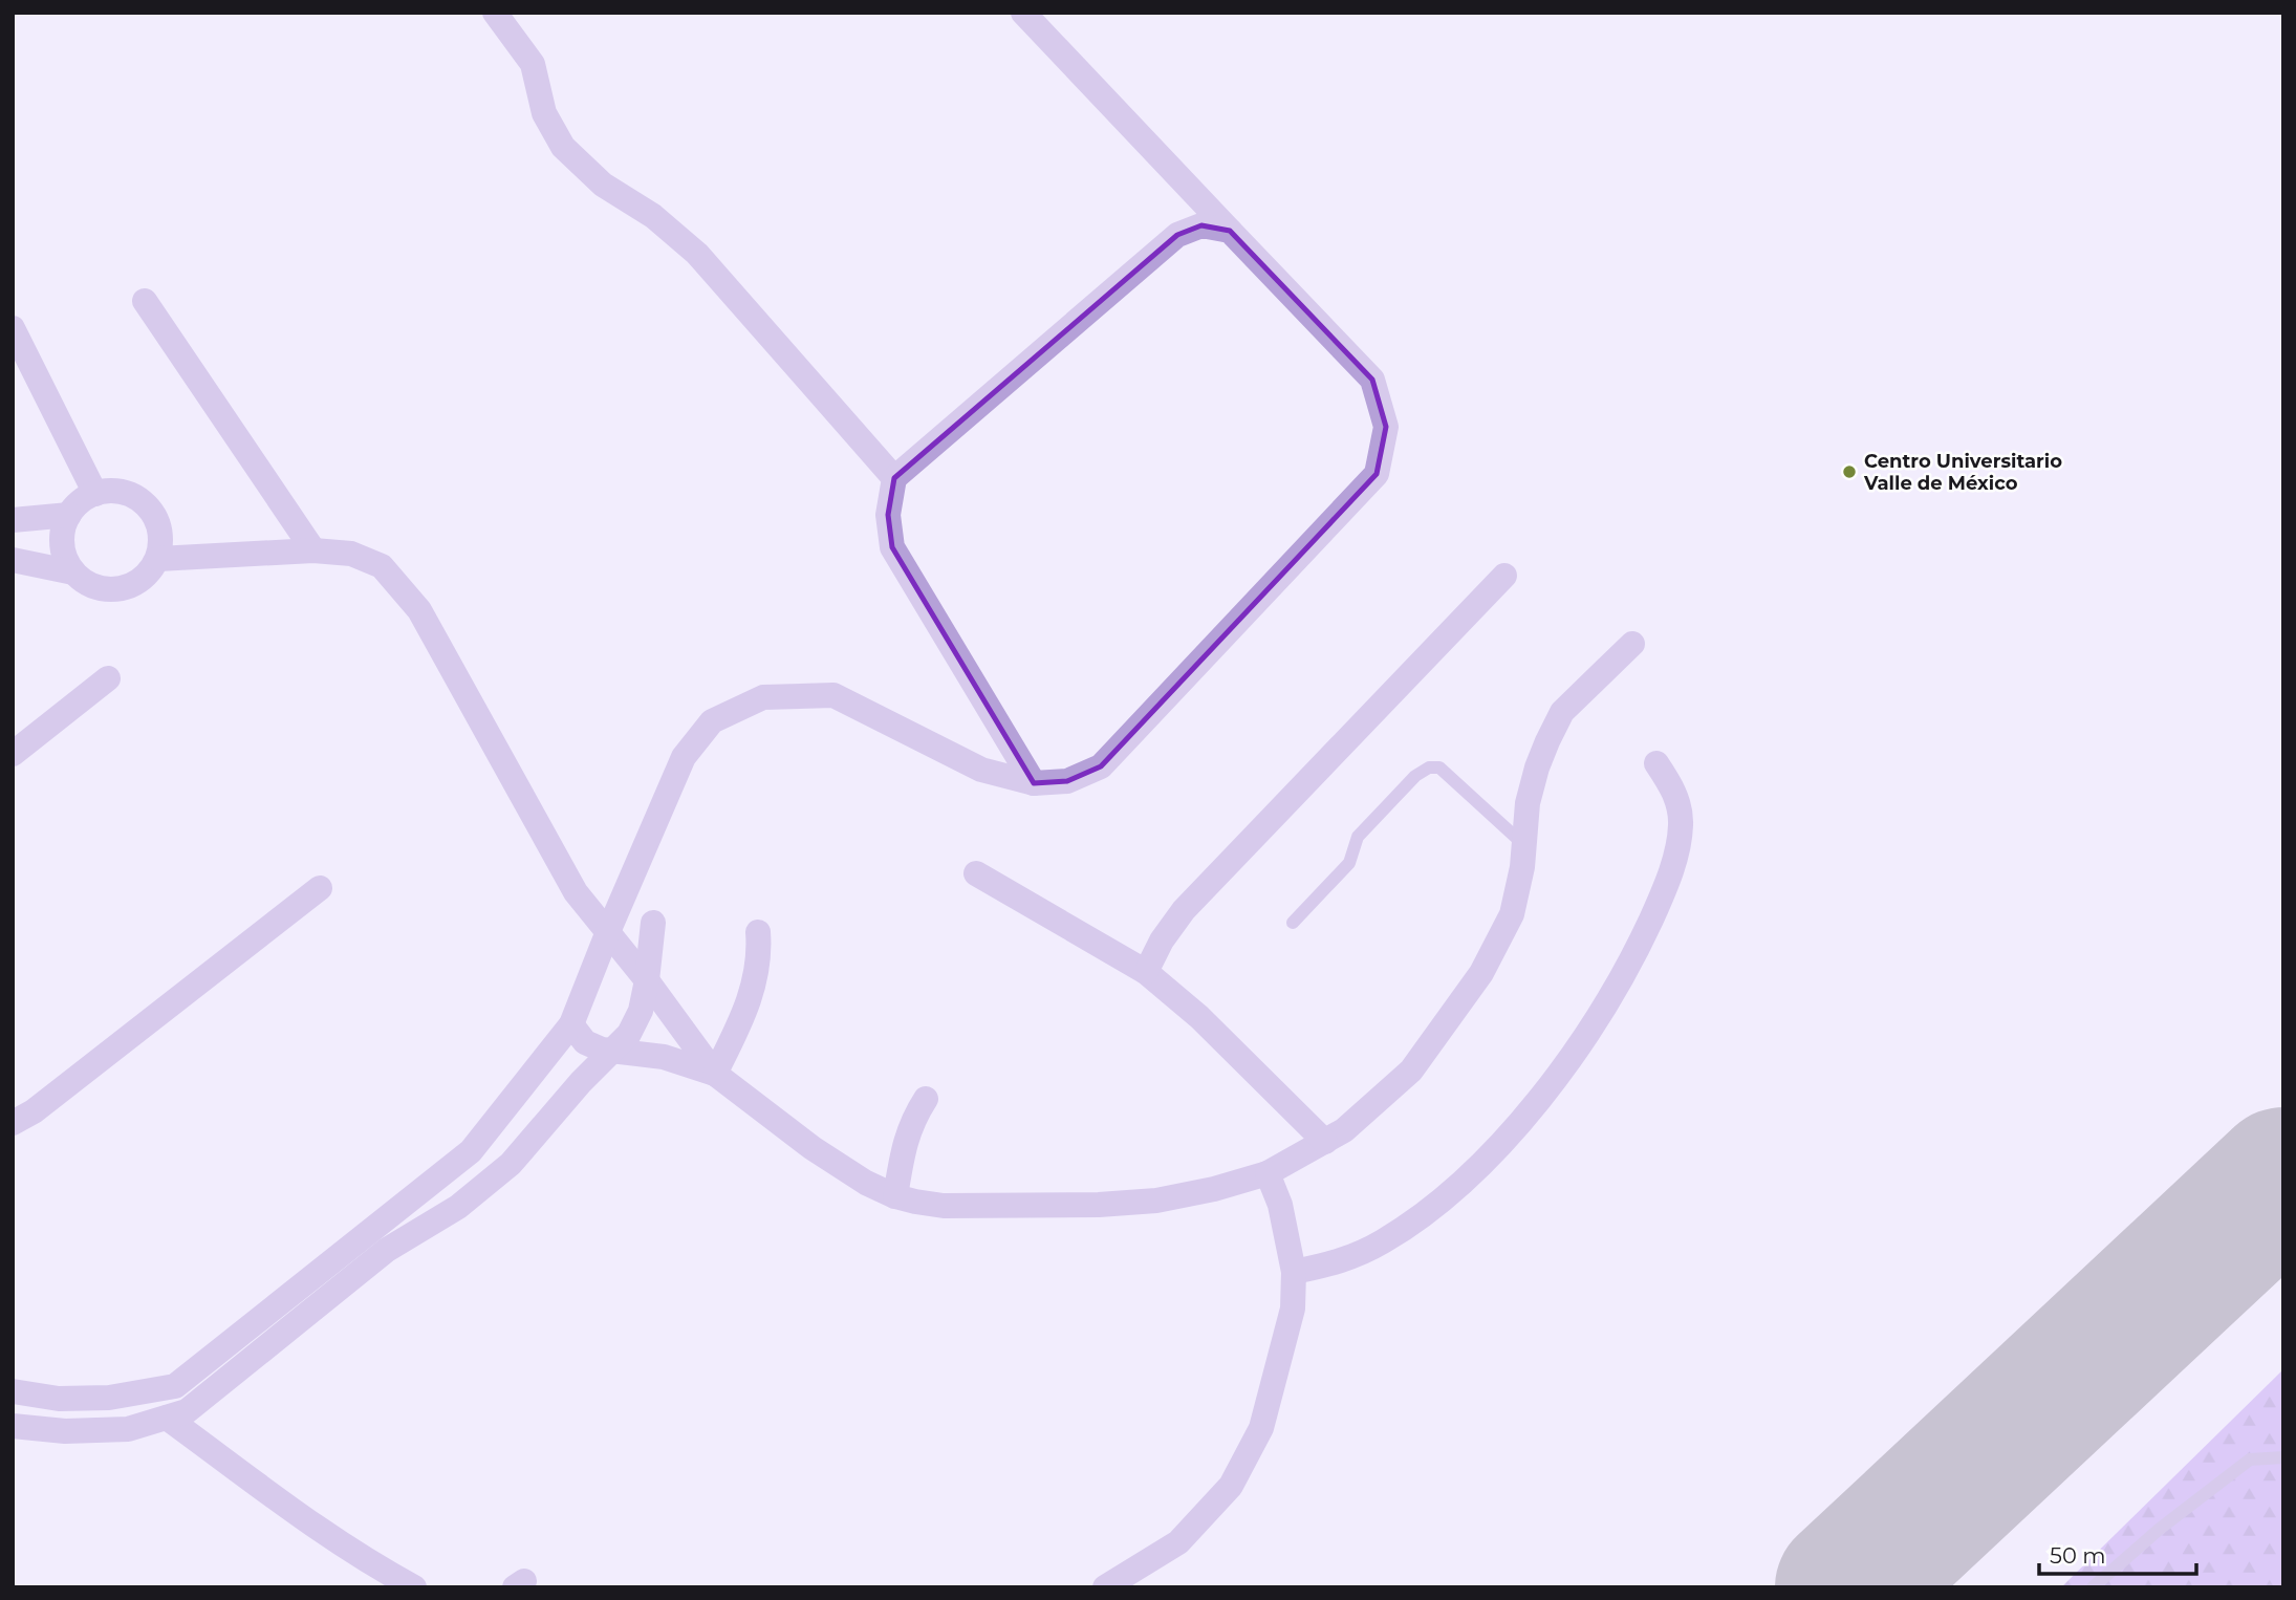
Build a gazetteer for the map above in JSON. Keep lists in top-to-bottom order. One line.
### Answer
{"places":["Centro Universitario Valle de México"],"scale_bar":"50 m"}
